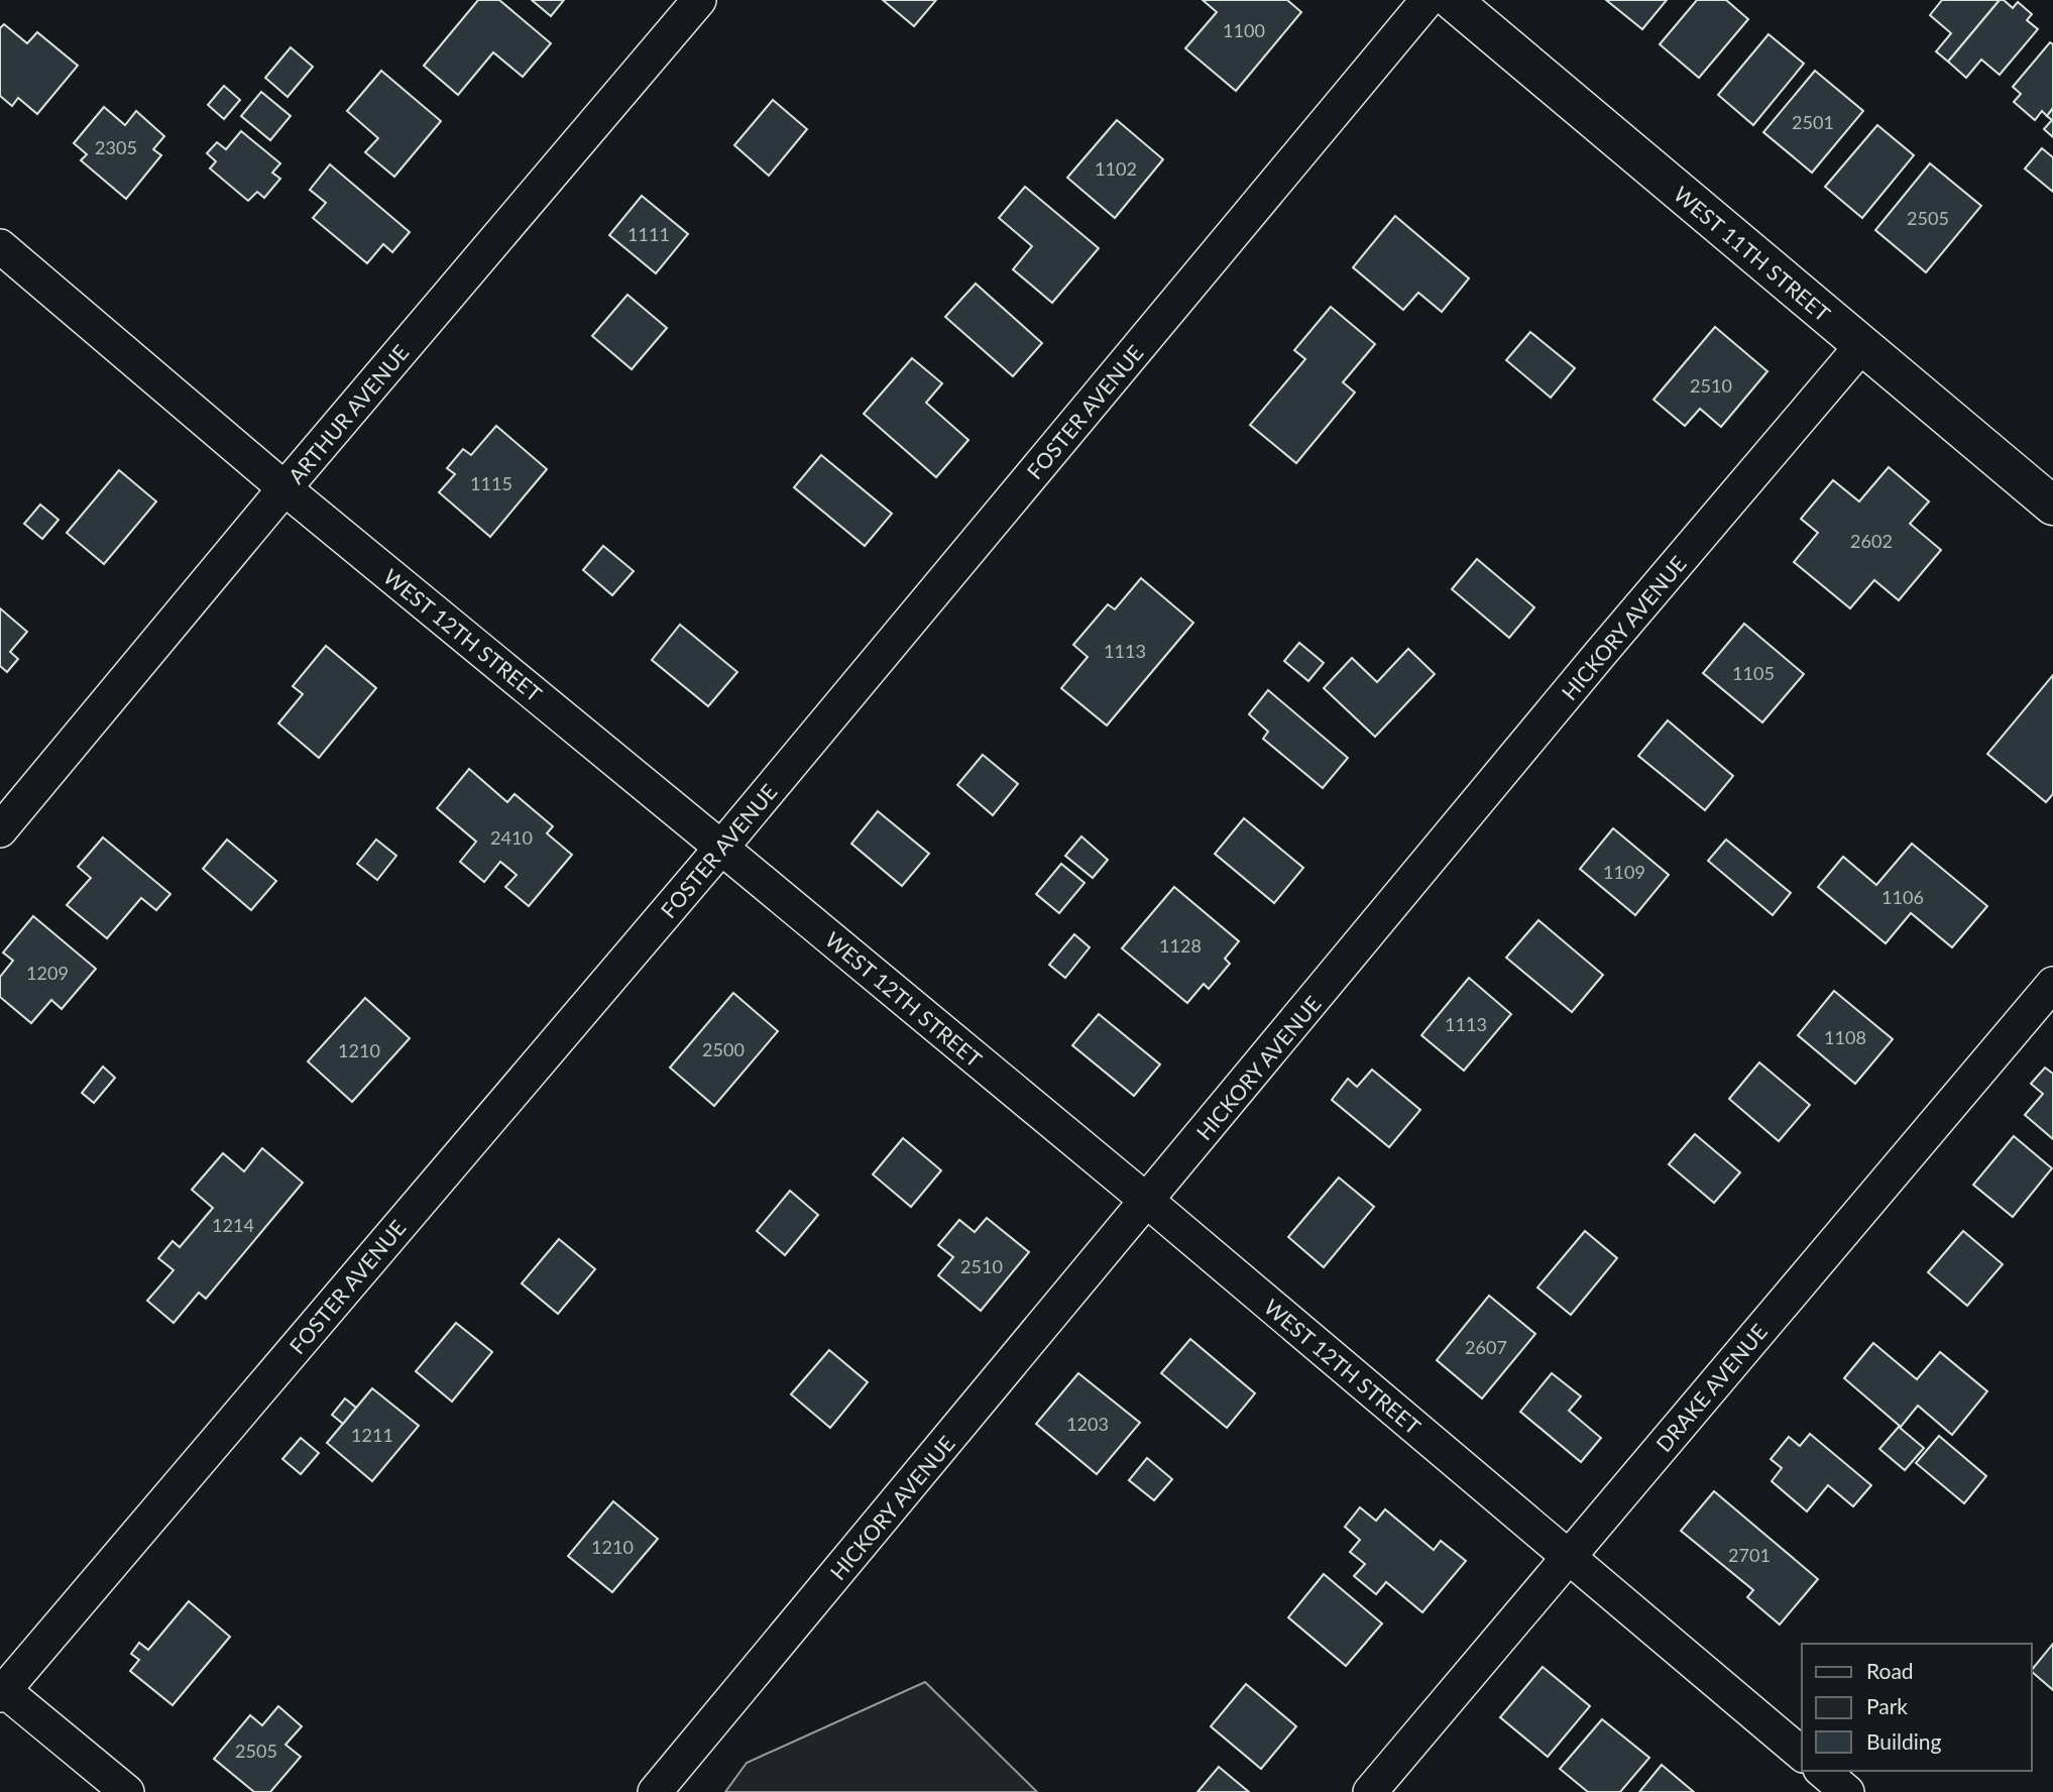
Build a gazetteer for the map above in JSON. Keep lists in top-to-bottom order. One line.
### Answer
{"streets":{"main road":["WEST 11TH STREET"],"street":["FOSTER AVENUE","ARTHUR AVENUE","HICKORY AVENUE","WEST 12TH STREET","DRAKE AVENUE"]},"crossings":[["WEST 11TH STREET","HICKORY AVENUE"],["FOSTER AVENUE","WEST 12TH STREET"],["ARTHUR AVENUE","WEST 12TH STREET"],["HICKORY AVENUE","WEST 12TH STREET"],["WEST 12TH STREET","DRAKE AVENUE"]],"house_numbers":["1100","2501","2305","1102","2505","1111","2510","1115","2602","1113","1105","2410","1109","1106","1128","1209","1113","1108","2500","1210","1214","2510","2607","1203","1211","1210","2701","2505"],"legend":["Road","Park","Building"]}
